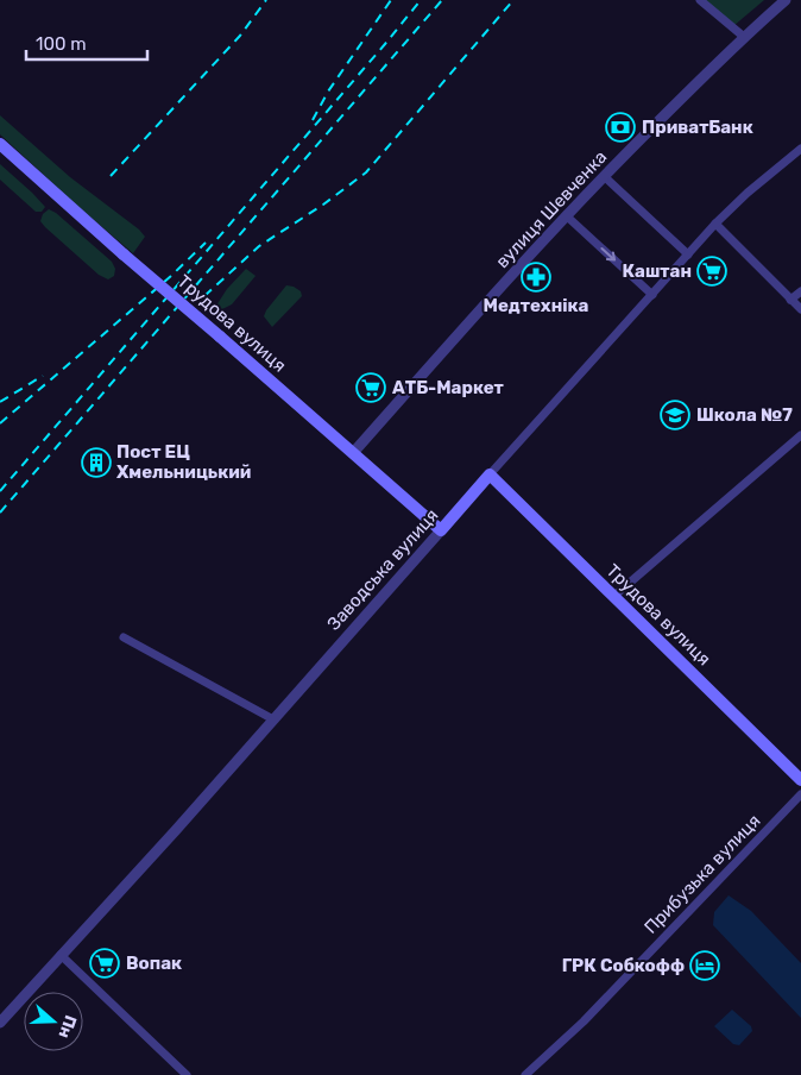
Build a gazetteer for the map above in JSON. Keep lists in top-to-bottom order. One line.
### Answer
{"streets":{"main road":["Трудова вулиця","Заводська вулиця"],"street":["вулиця Шевченка","Прибузька вулиця"]},"crossings":[["вулиця Шевченка","Трудова вулиця"],["Трудова вулиця","Заводська вулиця"]],"places":{"bank":["ПриватБанк"],"supermarket":["Каштан","АТБ-Маркет","Вопак"],"pharmacy":["Медтехніка"],"school or university":["Школа №7"],"building":["Пост ЕЦ Хмельницький"],"hotel":["ГРК Собкофф"]},"scale_bar":"100 m","north":"right"}
